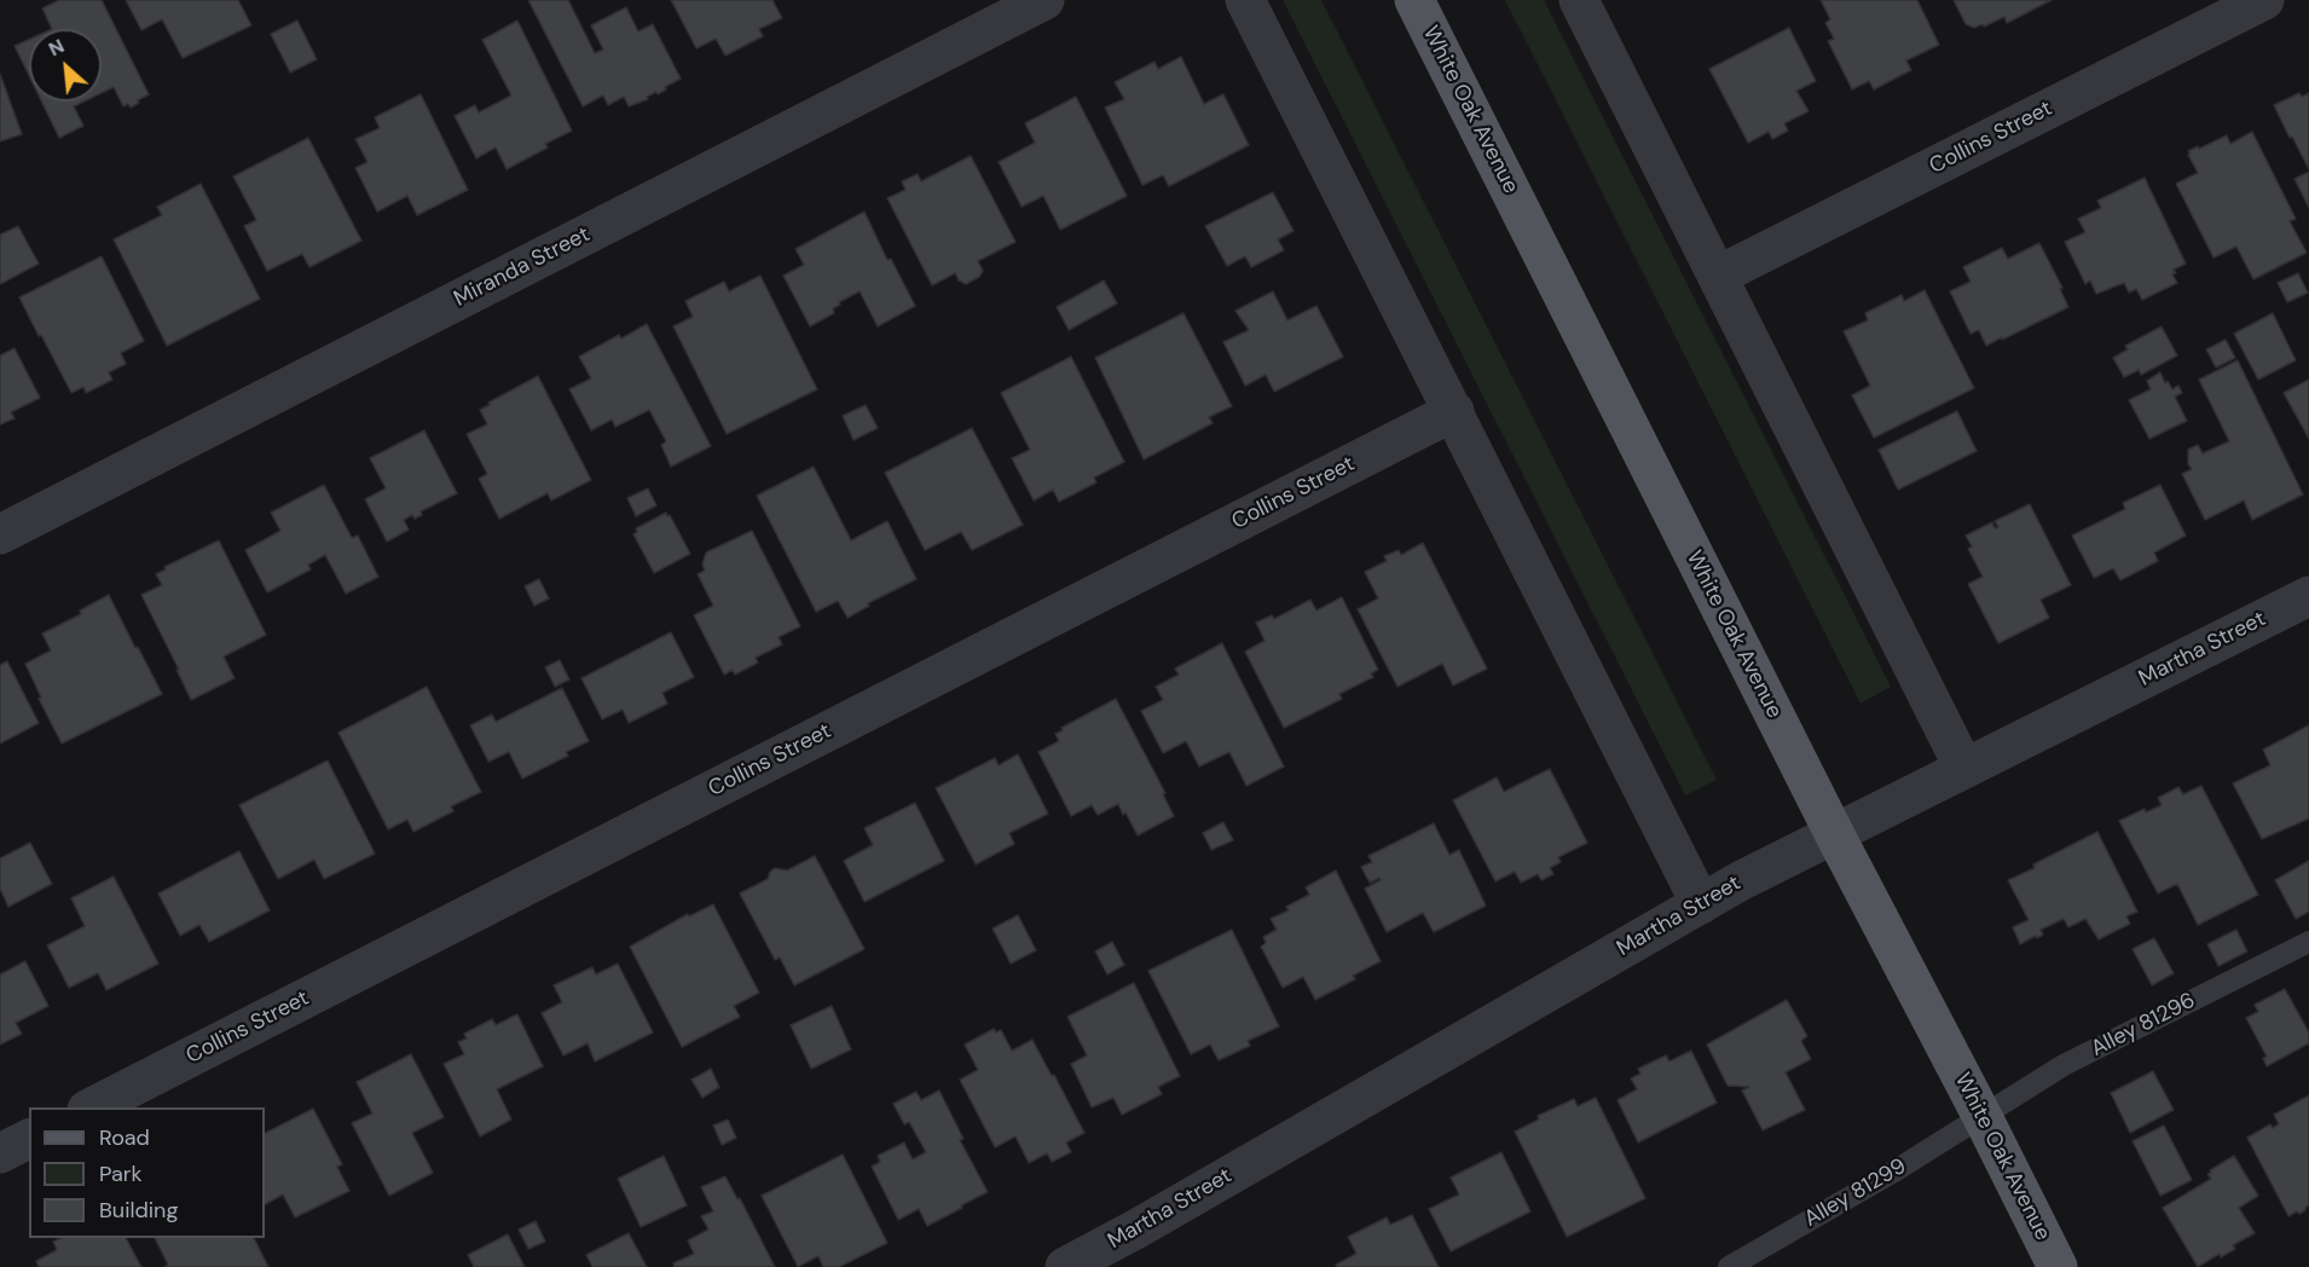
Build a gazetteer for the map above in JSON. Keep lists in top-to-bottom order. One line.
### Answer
{"streets":{"main road":["White Oak Avenue"],"street":["Collins Street","Miranda Street","Martha Street"],"lane":["Alley 81296","Alley 81299"]},"crossings":[["White Oak Avenue","Martha Street"],["White Oak Avenue","Alley 81296"],["White Oak Avenue","Alley 81299"],["Alley 81296","Alley 81299"]],"legend":["Road","Park","Building"],"north":"top left"}
